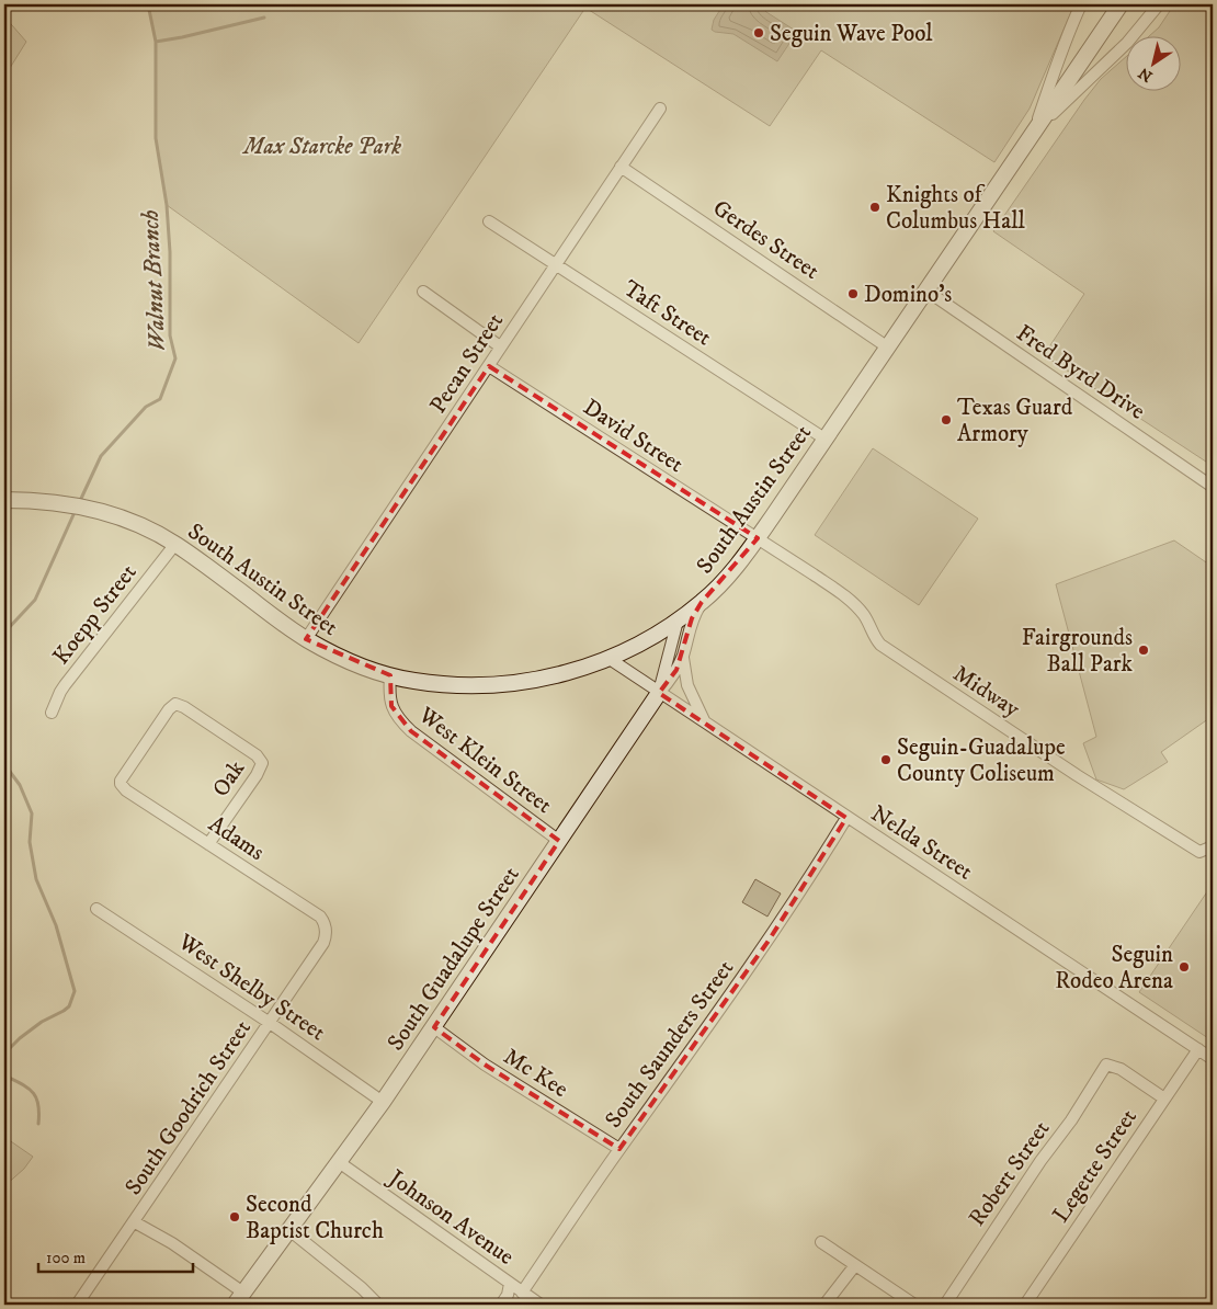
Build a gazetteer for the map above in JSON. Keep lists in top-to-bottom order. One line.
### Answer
{"streets":{"main road":["South Austin Street","South Guadalupe Street"],"street":["Gerdes Street","Taft Street","Pecan Street","Fred Byrd Drive","David Street","Koepp Street","Midway","West Klein Street","Oak","Adams","Nelda Street","West Shelby Street","South Saunders Street","Mc Kee","South Goodrich Street","Legette Street","Robert Street","Johnson Avenue"]},"crossings":[["Gerdes Street","Pecan Street"],["Gerdes Street","South Austin Street"],["Taft Street","Pecan Street"],["Taft Street","South Austin Street"],["Pecan Street","David Street"],["Pecan Street","South Austin Street"],["Fred Byrd Drive","South Austin Street"],["David Street","South Austin Street"],["David Street","Midway"],["South Austin Street","Koepp Street"],["South Austin Street","Midway"],["South Austin Street","West Klein Street"],["South Austin Street","Nelda Street"],["South Austin Street","South Guadalupe Street"],["West Klein Street","South Guadalupe Street"],["Oak","Adams"],["Adams","South Goodrich Street"],["Nelda Street","South Guadalupe Street"],["Nelda Street","South Saunders Street"],["Nelda Street","Legette Street"],["South Guadalupe Street","West Shelby Street"],["South Guadalupe Street","Mc Kee"],["South Guadalupe Street","Johnson Avenue"],["West Shelby Street","South Goodrich Street"],["South Saunders Street","Mc Kee"],["South Saunders Street","Johnson Avenue"],["Legette Street","Robert Street"]],"water":["Walnut Branch"],"parks":["Max Starcke Park"],"places":["Seguin Wave Pool","Knights of Columbus Hall","Domino's","Texas Guard Armory","Fairgrounds Ball Park","Seguin-Guadalupe County Coliseum","Seguin Rodeo Arena","Second Baptist Church"],"scale_bar":"100 m","north":"bottom left"}
